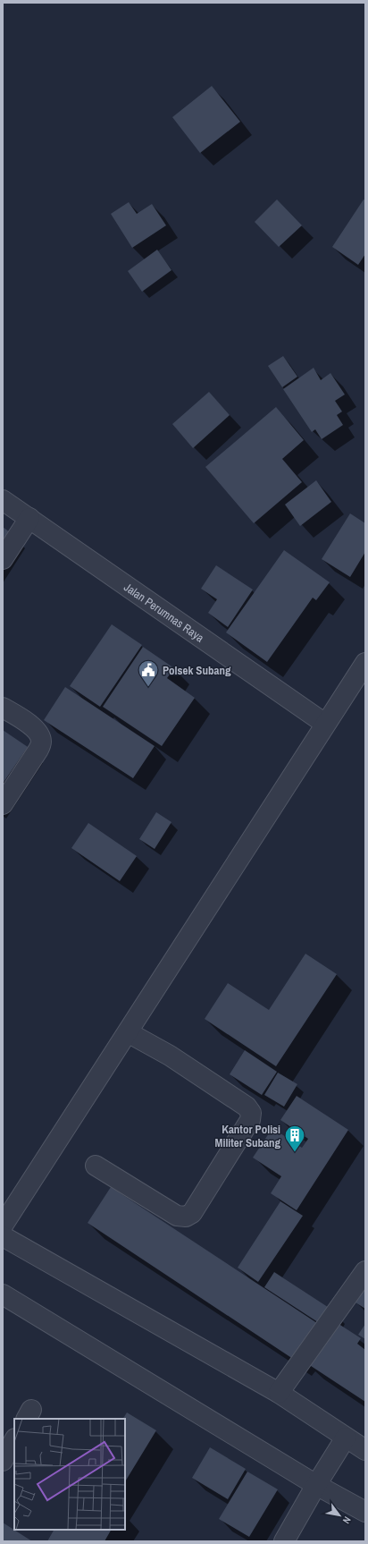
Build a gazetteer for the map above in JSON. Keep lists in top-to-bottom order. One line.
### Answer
{"streets":{"street":["Jalan Perumnas Raya"]},"places":{"public building":["Polsek Subang"],"building":["Kantor Polisi Militer Subang"]},"north":"bottom right"}
